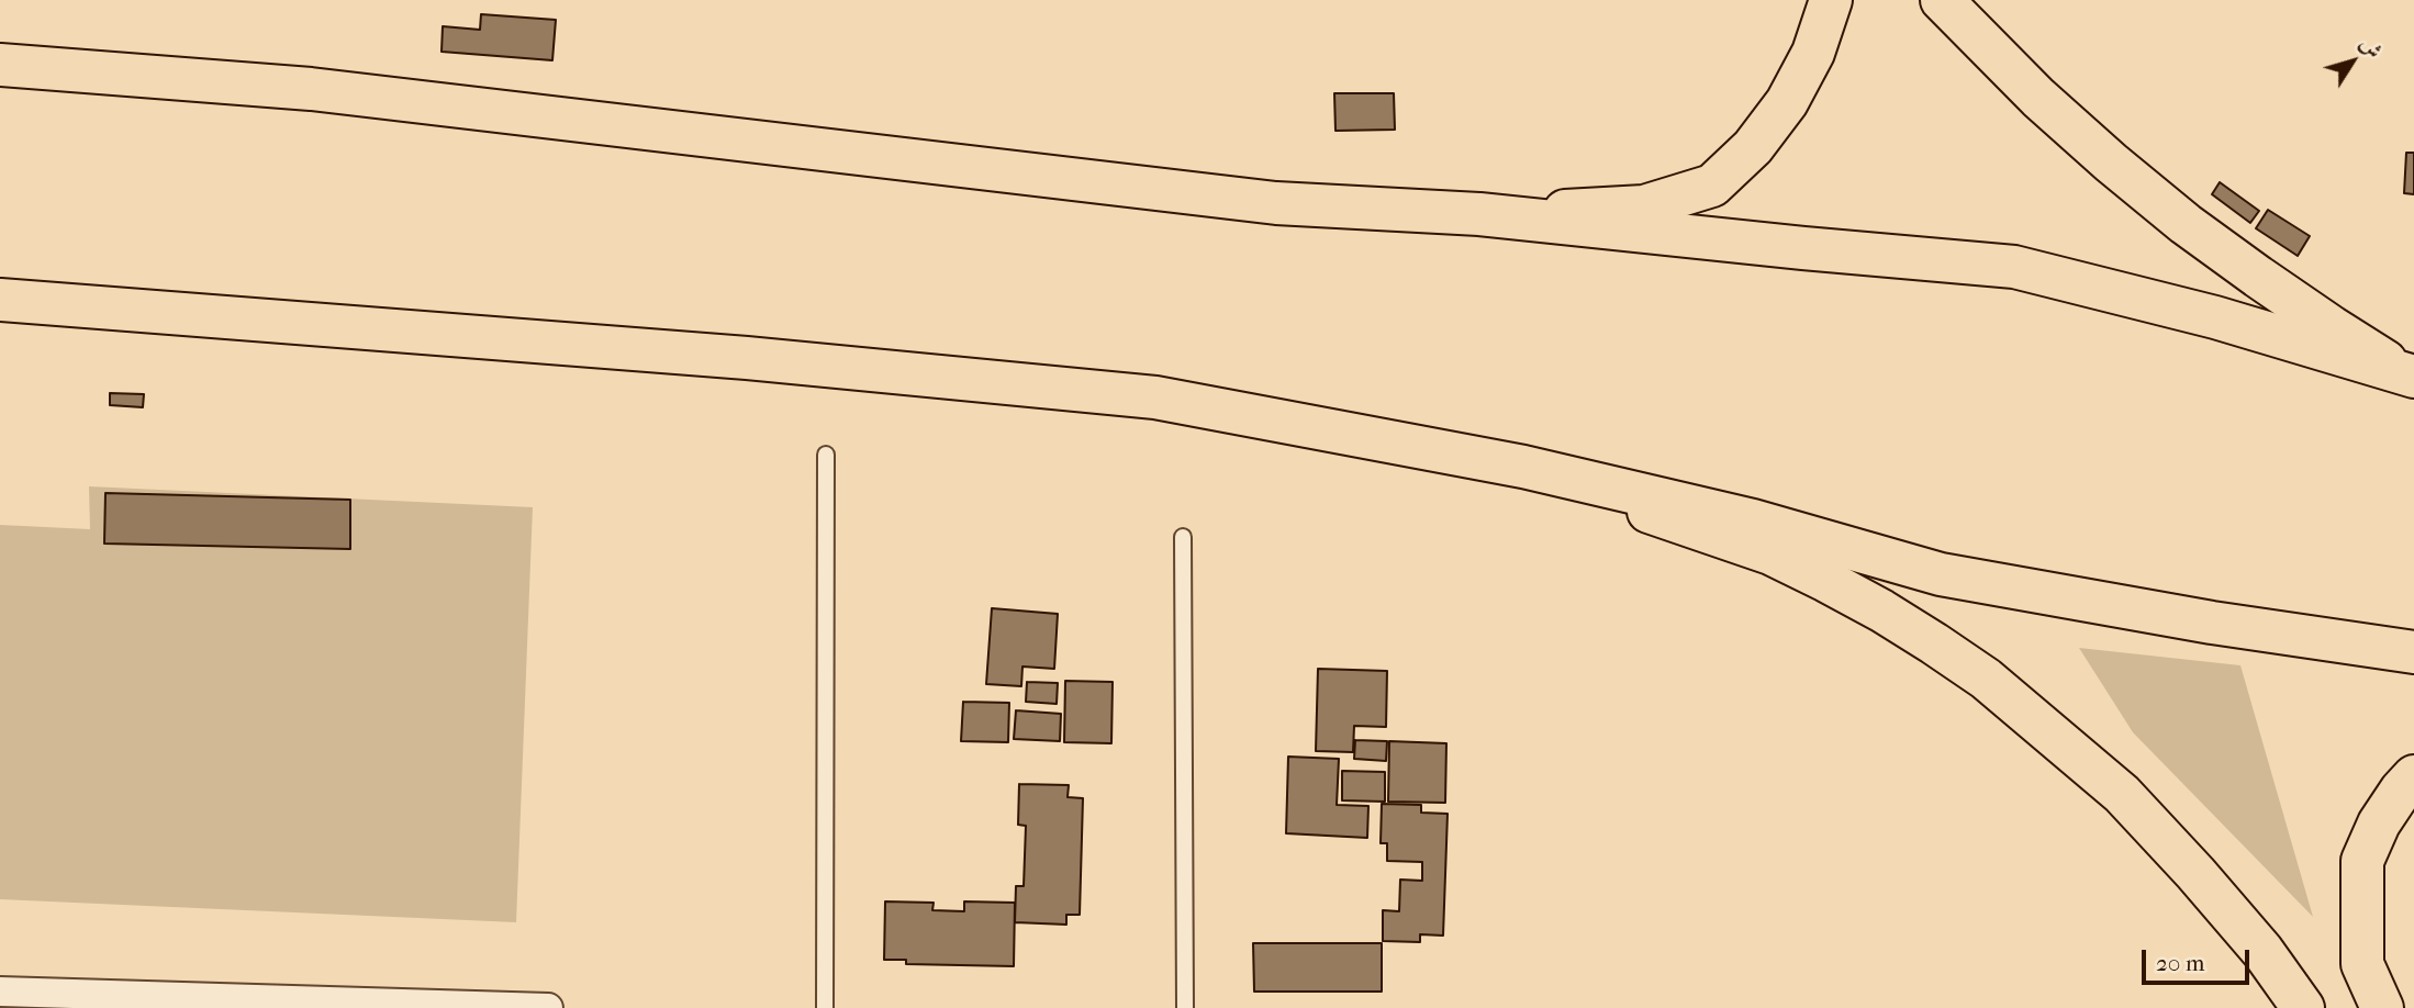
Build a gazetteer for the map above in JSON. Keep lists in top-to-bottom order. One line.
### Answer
{"scale_bar":"20 m","north":"top right"}
